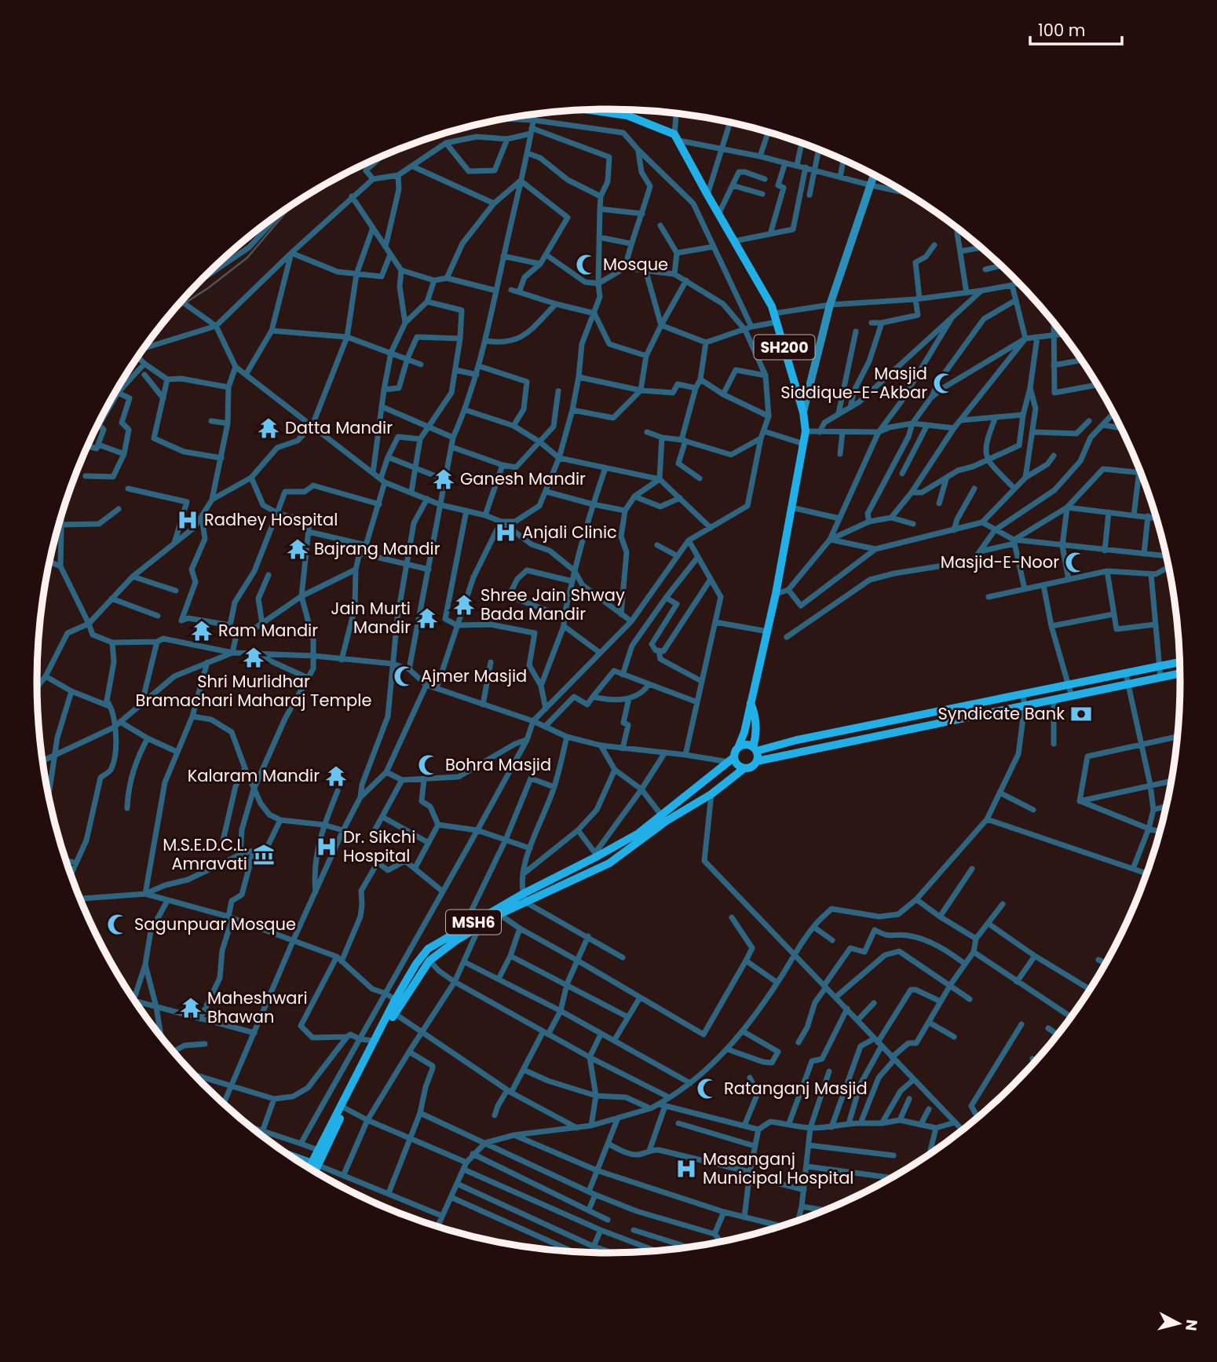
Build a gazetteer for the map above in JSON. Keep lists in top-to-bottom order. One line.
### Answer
{"streets":{"main road":["SH200","MSH6"]},"crossings":[["SH200","MSH6"]],"places":{"mosque":["Mosque","Masjid Siddique-E-Akbar","Masjid-E-Noor","Ajmer Masjid","Bohra Masjid","Sagunpuar Mosque","Ratanganj Masjid"],"temple":["Datta Mandir","Ganesh Mandir","Bajrang Mandir","Shree Jain Shway Bada Mandir","Jain Murti Mandir","Ram Mandir","Shri Murlidhar Bramachari Maharaj Temple","Kalaram Mandir","Maheshwari Bhawan"],"hospital":["Radhey Hospital","Anjali Clinic","Dr. Sikchi Hospital","Masanganj Municipal Hospital"],"bank":["Syndicate Bank"],"museum":["M.S.E.D.C.L. Amravati"]},"scale_bar":"100 m","north":"right"}
